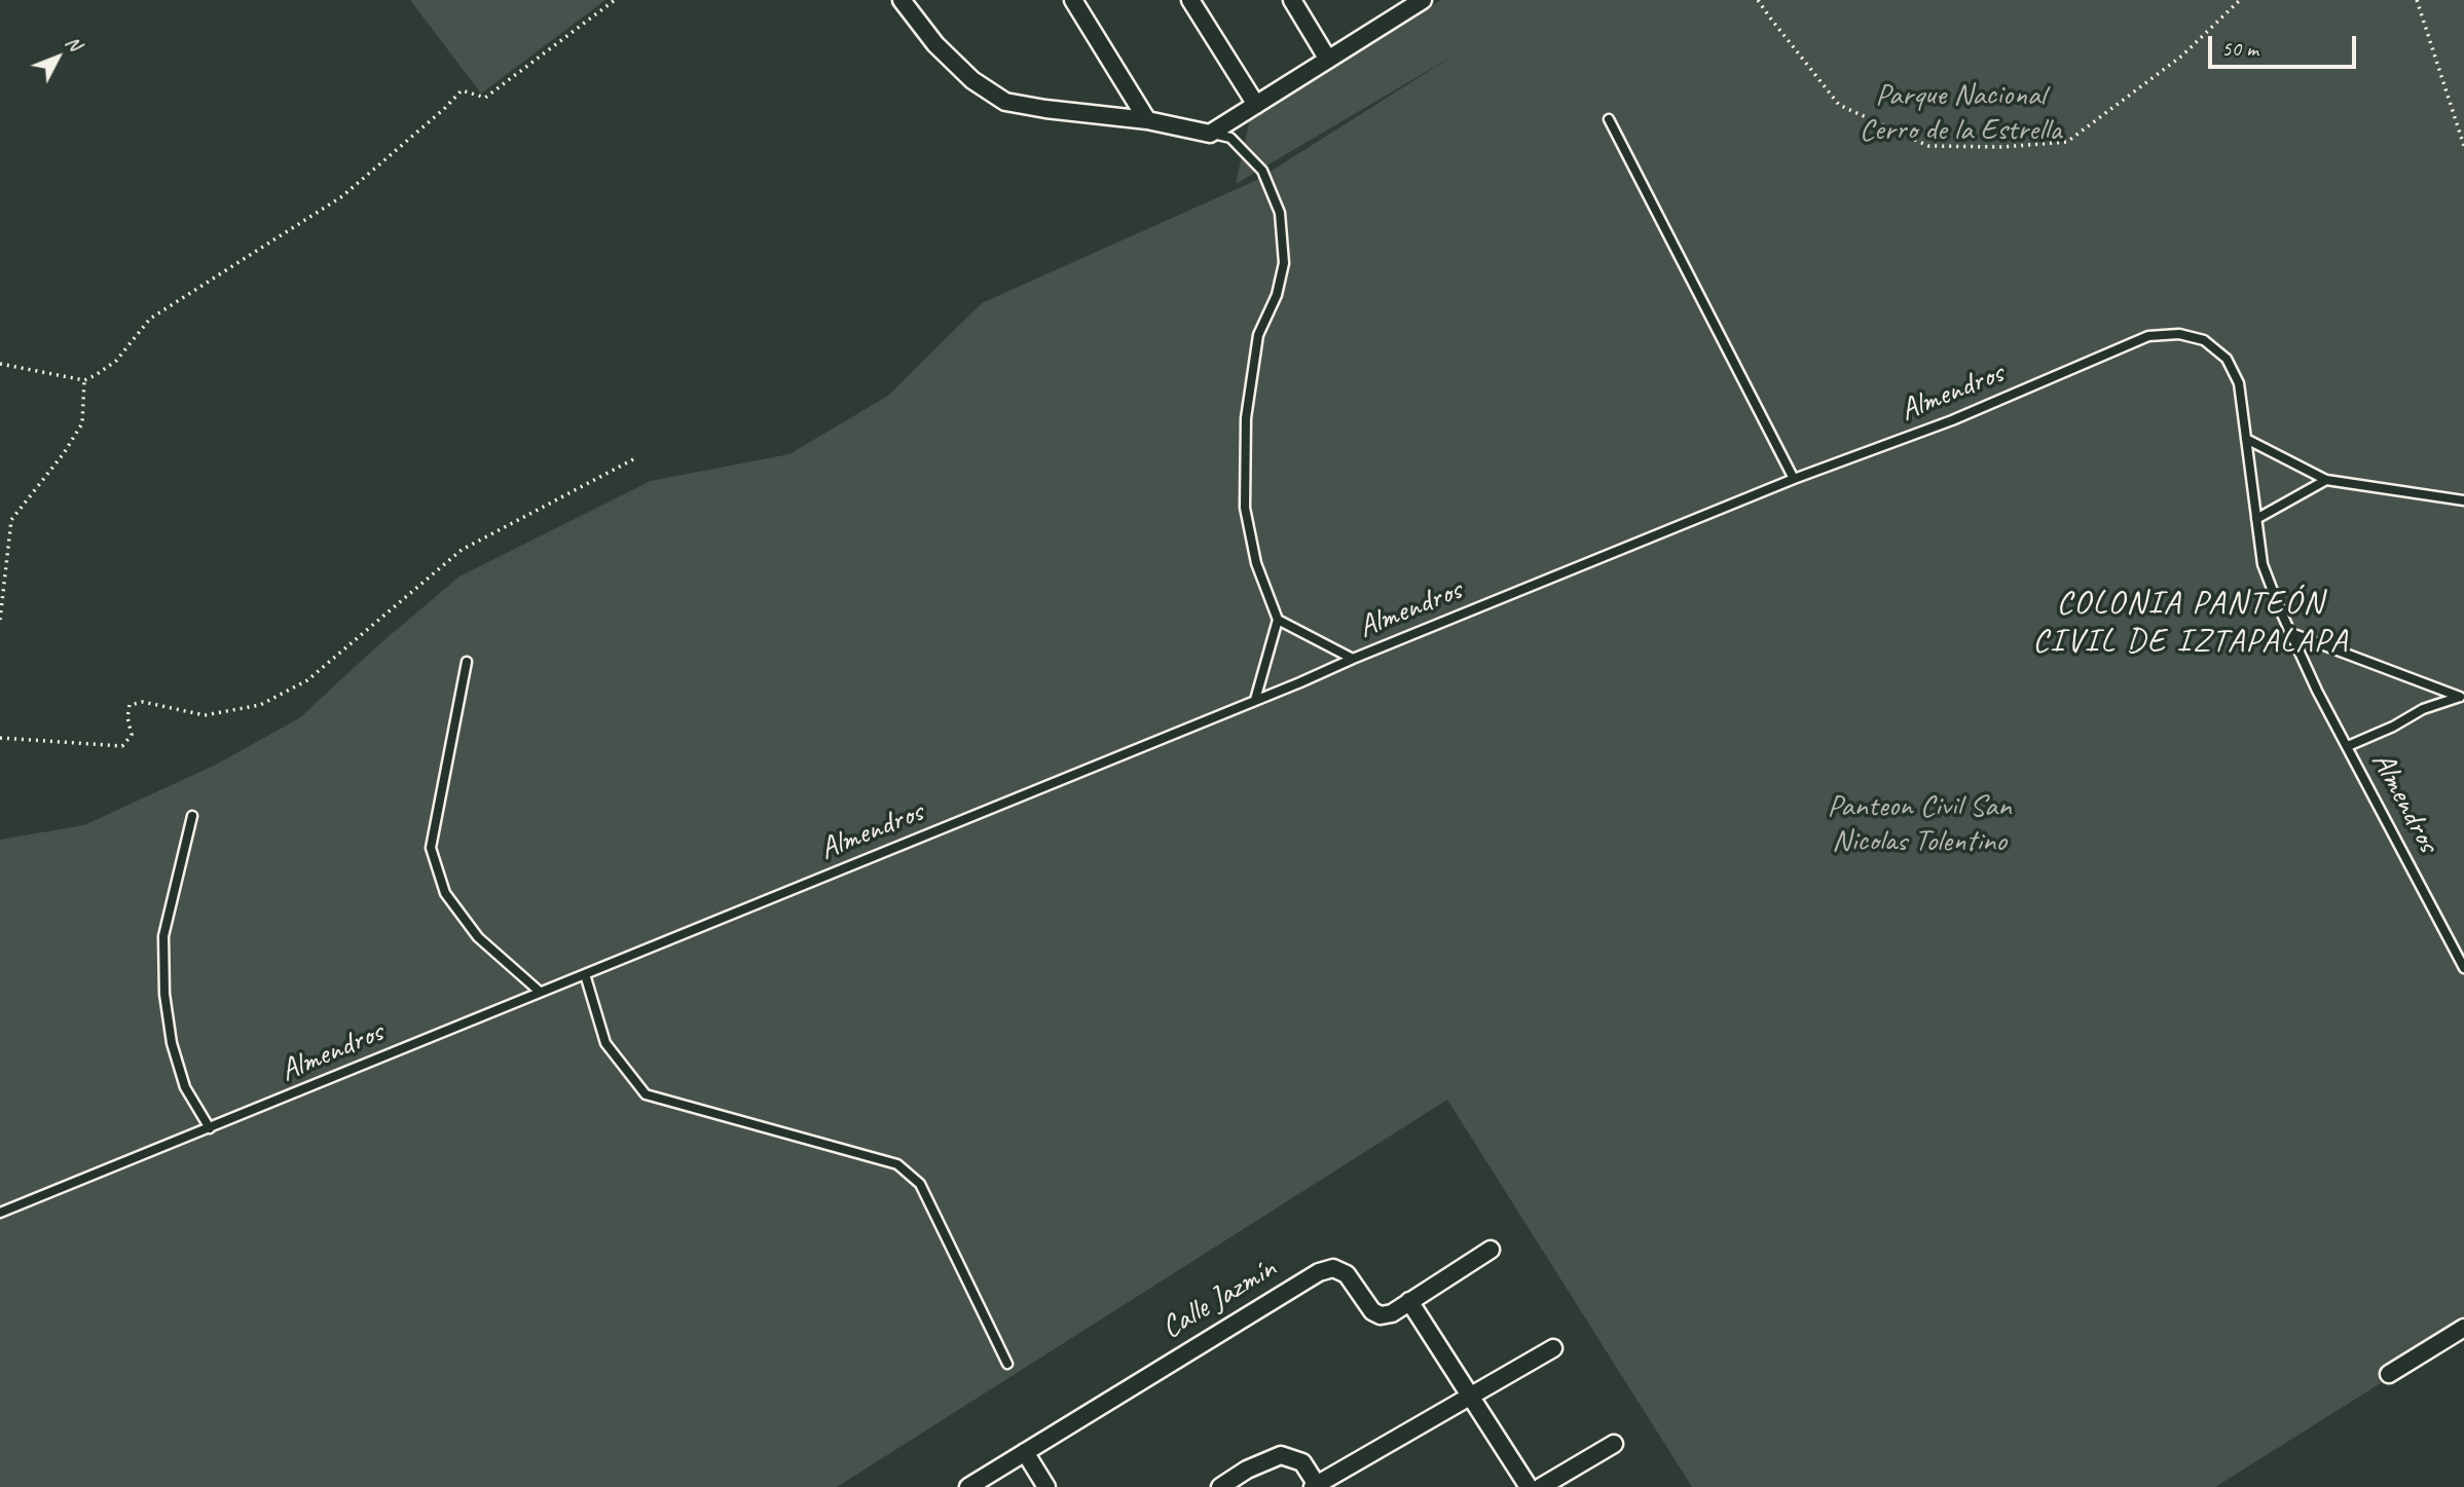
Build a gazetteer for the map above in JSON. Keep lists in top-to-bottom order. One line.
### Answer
{"streets":{"street":["Calle Jazmín"],"lane":["Almendros"]},"districts":["COLONIA PANTEÓN CIVIL DE IZTAPALAPA"],"parks":["Parque Nacional Cerro de la Estrella","Panteon Civil San Nicolas Tolentino"],"scale_bar":"50 m","north":"top right"}
